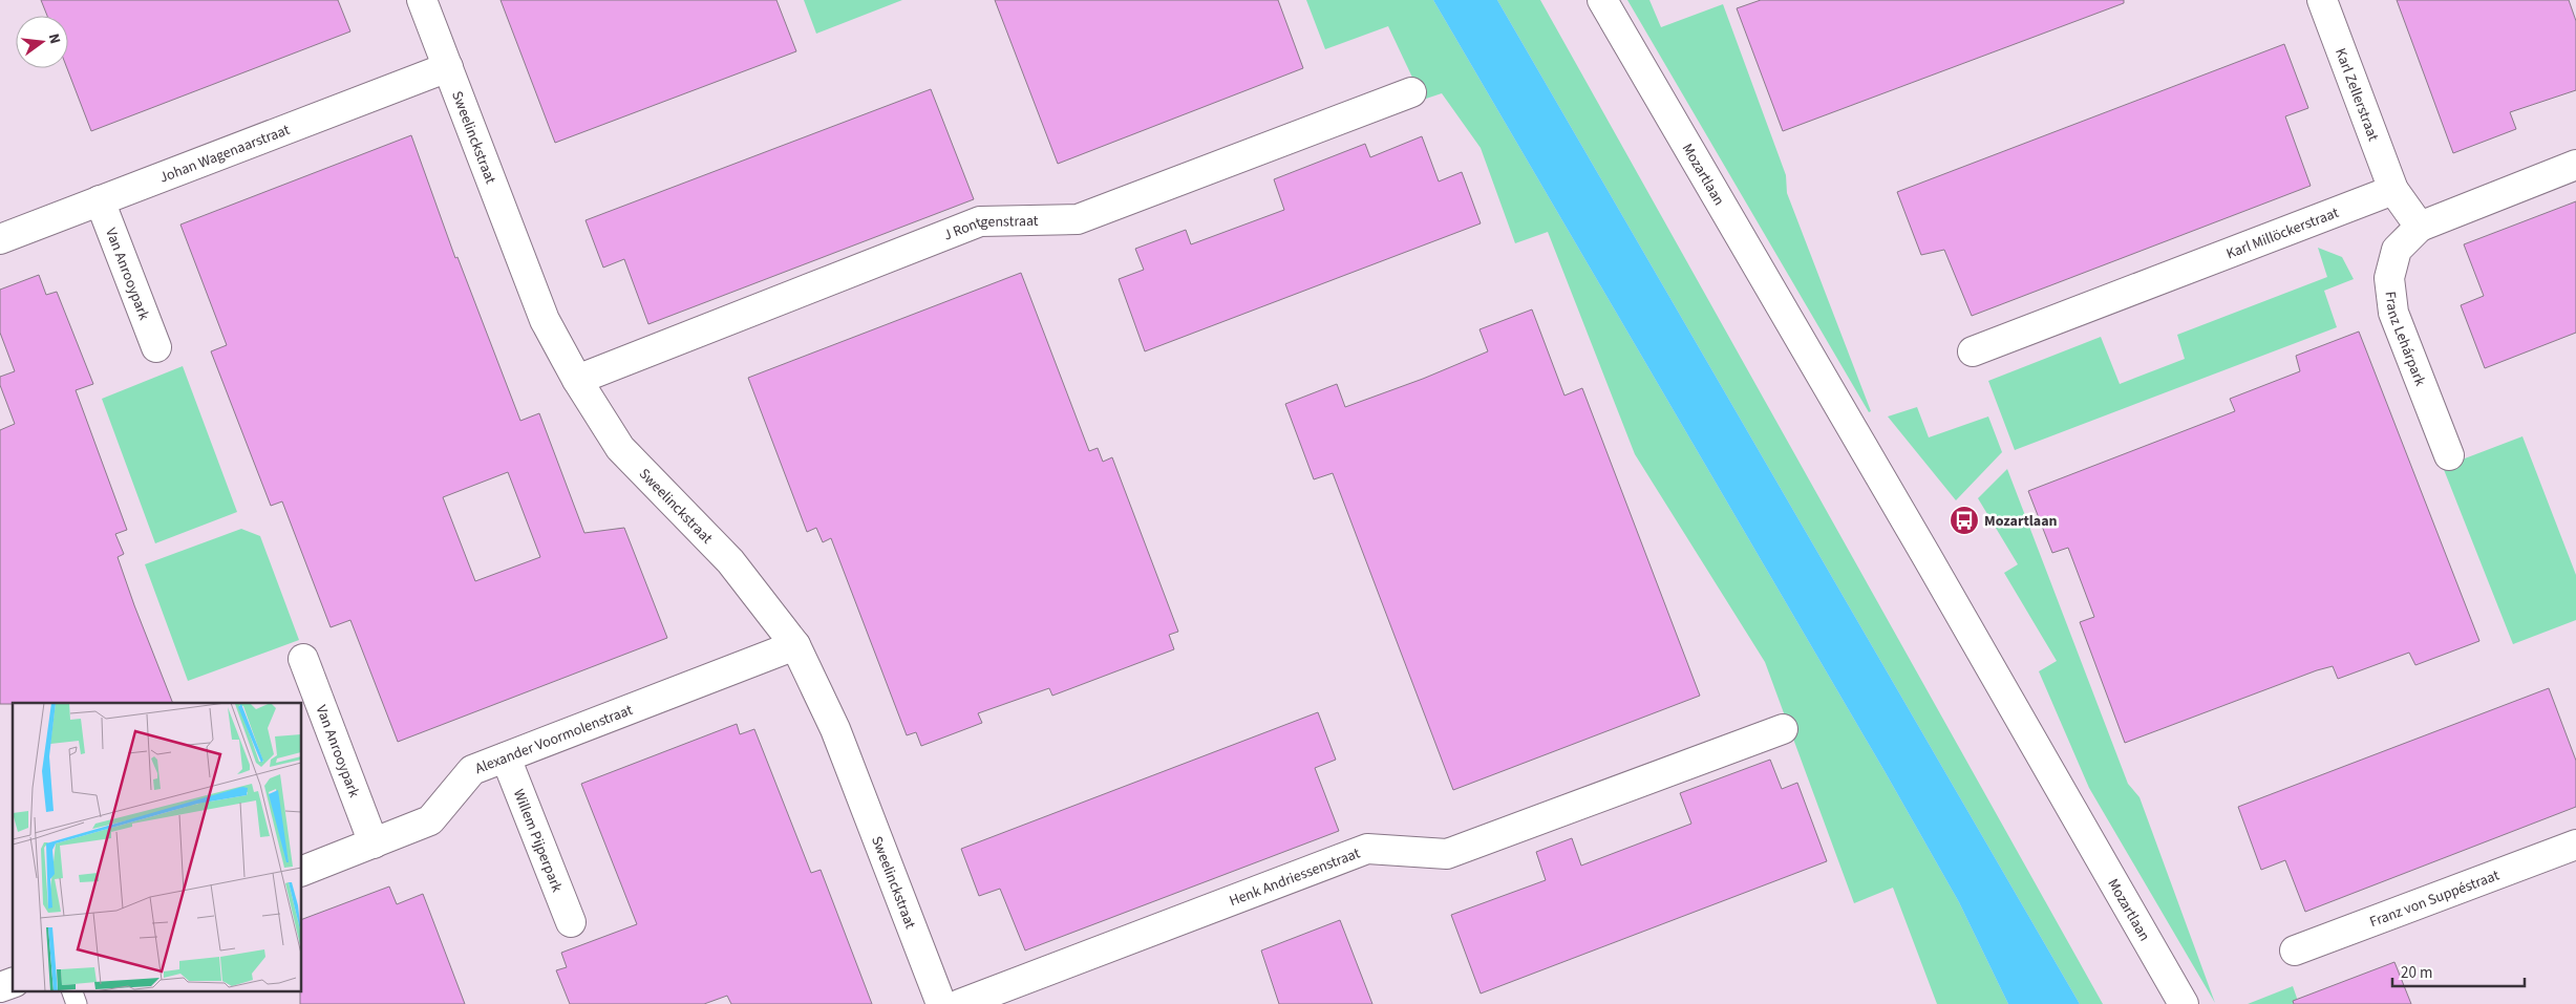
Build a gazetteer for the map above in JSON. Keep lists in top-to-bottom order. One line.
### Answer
{"streets":{"street":["Karl Zellerstraat","Sweelinckstraat","Johan Wagenaarstraat","Mozartlaan","J Rontgenstraat","Karl Millöckerstraat","Van Anrooypark","Franz Lehárpark","Alexander Voormolenstraat","Willem Pijperpark","Henk Andriessenstraat","Franz von Suppéstraat"]},"crossings":[["Karl Zellerstraat","Karl Millöckerstraat"],["Sweelinckstraat","Johan Wagenaarstraat"],["Sweelinckstraat","J Rontgenstraat"],["Sweelinckstraat","Alexander Voormolenstraat"],["Johan Wagenaarstraat","Van Anrooypark"],["Van Anrooypark","Alexander Voormolenstraat"],["Alexander Voormolenstraat","Willem Pijperpark"]],"places":{"bus stop":["Mozartlaan"]},"scale_bar":"20 m","north":"right"}
